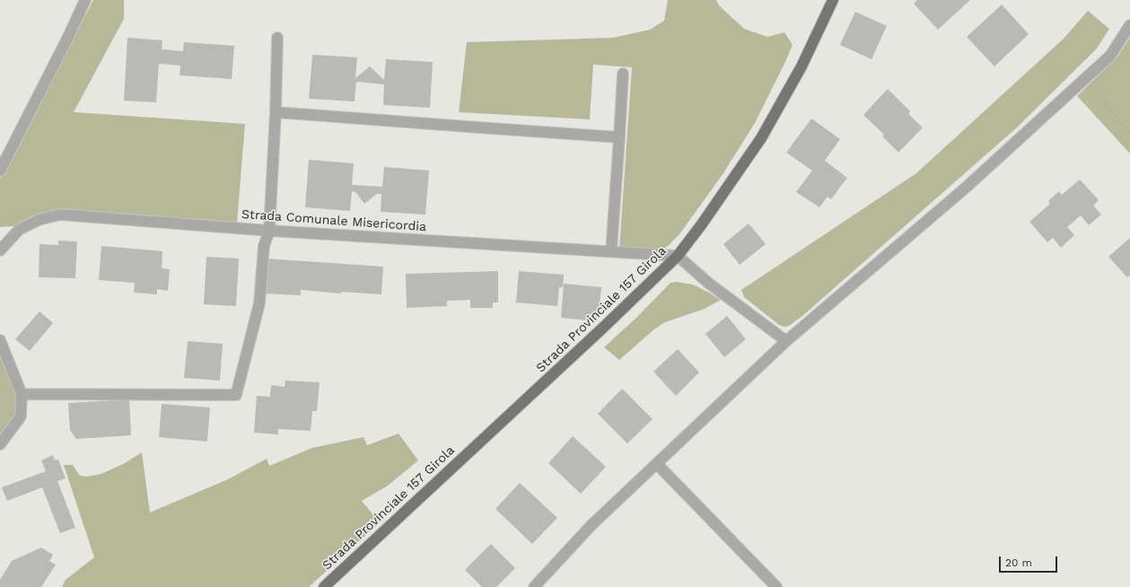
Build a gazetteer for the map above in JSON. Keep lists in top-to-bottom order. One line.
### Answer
{"streets":{"main road":["Strada Provinciale 157 Girola"],"street":["Strada Comunale Misericordia"]},"crossings":[["Strada Comunale Misericordia","Strada Provinciale 157 Girola"]],"scale_bar":"20 m"}
